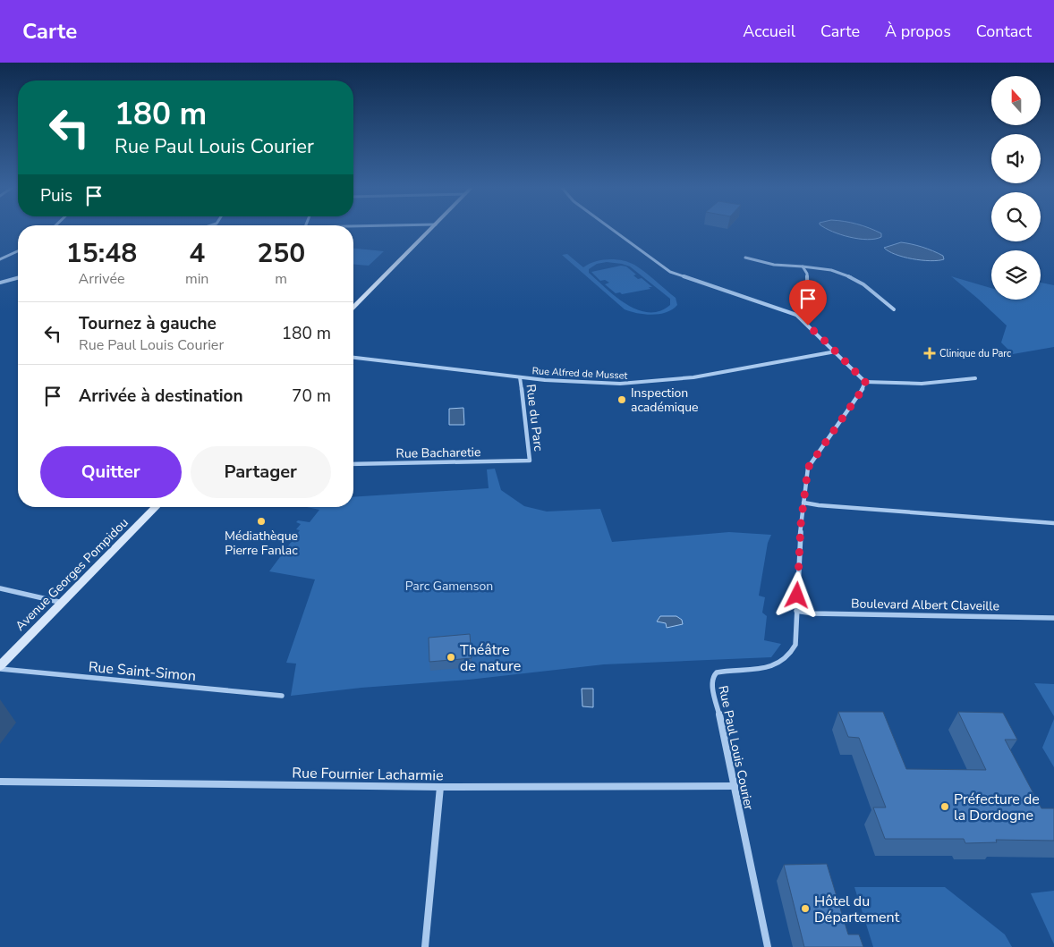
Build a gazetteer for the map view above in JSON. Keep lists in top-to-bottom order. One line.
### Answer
{"streets":{"main road":["Avenue Georges Pompidou"],"street":["Rue Alfred de Musset","Rue du Parc","Rue Bacharetie","Boulevard Albert Claveille","Rue Saint-Simon","Rue Paul Louis Courier","Rue Fournier Lacharmie"]},"crossings":[["Rue Alfred de Musset","Rue du Parc"],["Rue du Parc","Rue Bacharetie"],["Avenue Georges Pompidou","Rue Saint-Simon"],["Boulevard Albert Claveille","Rue Paul Louis Courier"],["Rue Paul Louis Courier","Rue Fournier Lacharmie"]],"parks":["Parc Gamenson"],"places":{"health":["Clinique du Parc"],"other":["Inspection académique","Médiathèque Pierre Fanlac","Théâtre de nature","Préfecture de la Dordogne","Hôtel du Département"]},"north":"top","page":{"header":"Carte","nav":["Accueil","Carte","À propos","Contact"],"turn":["180 m","Rue Paul Louis Courier"],"then":"Puis","eta":["15:48","Arrivée","4","min","250","m"],"list":[{"name":"Tournez à gauche","note":"Rue Paul Louis Courier","value":"180 m"},{"name":"Arrivée à destination","value":"70 m"}],"buttons":["Quitter","Partager"]}}
